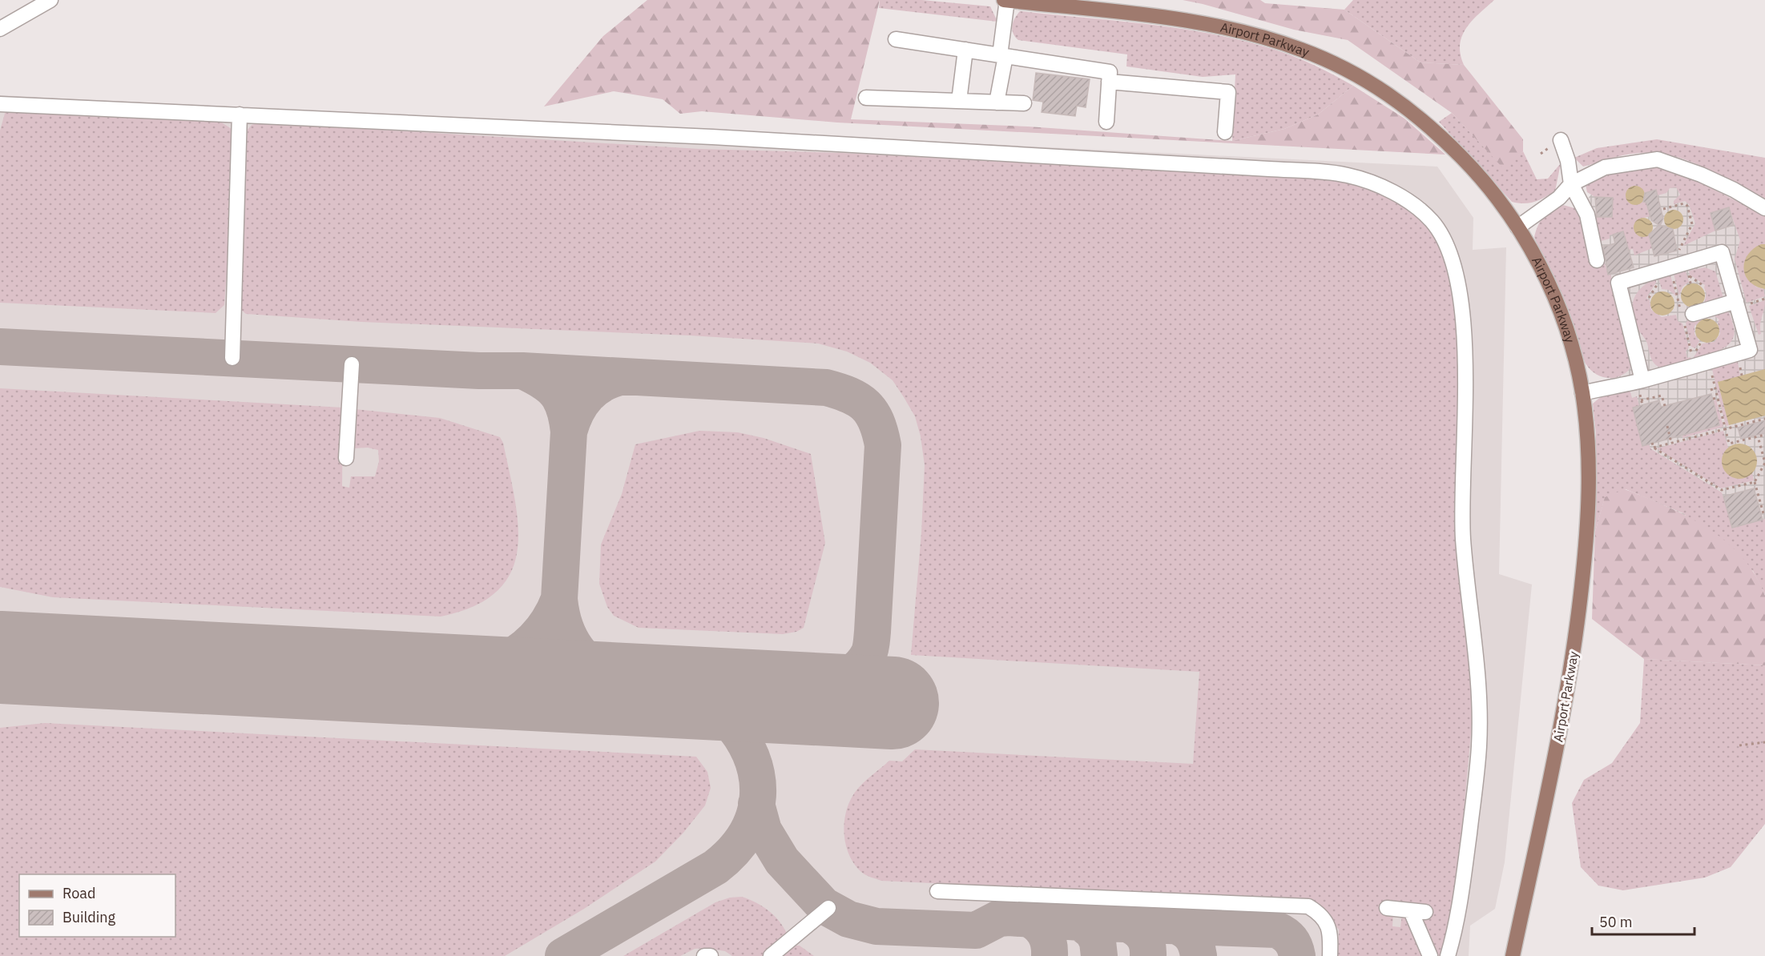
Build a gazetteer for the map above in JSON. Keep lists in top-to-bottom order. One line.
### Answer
{"streets":{"main road":["Airport Parkway"]},"legend":["Road","Building"],"scale_bar":"50 m"}
